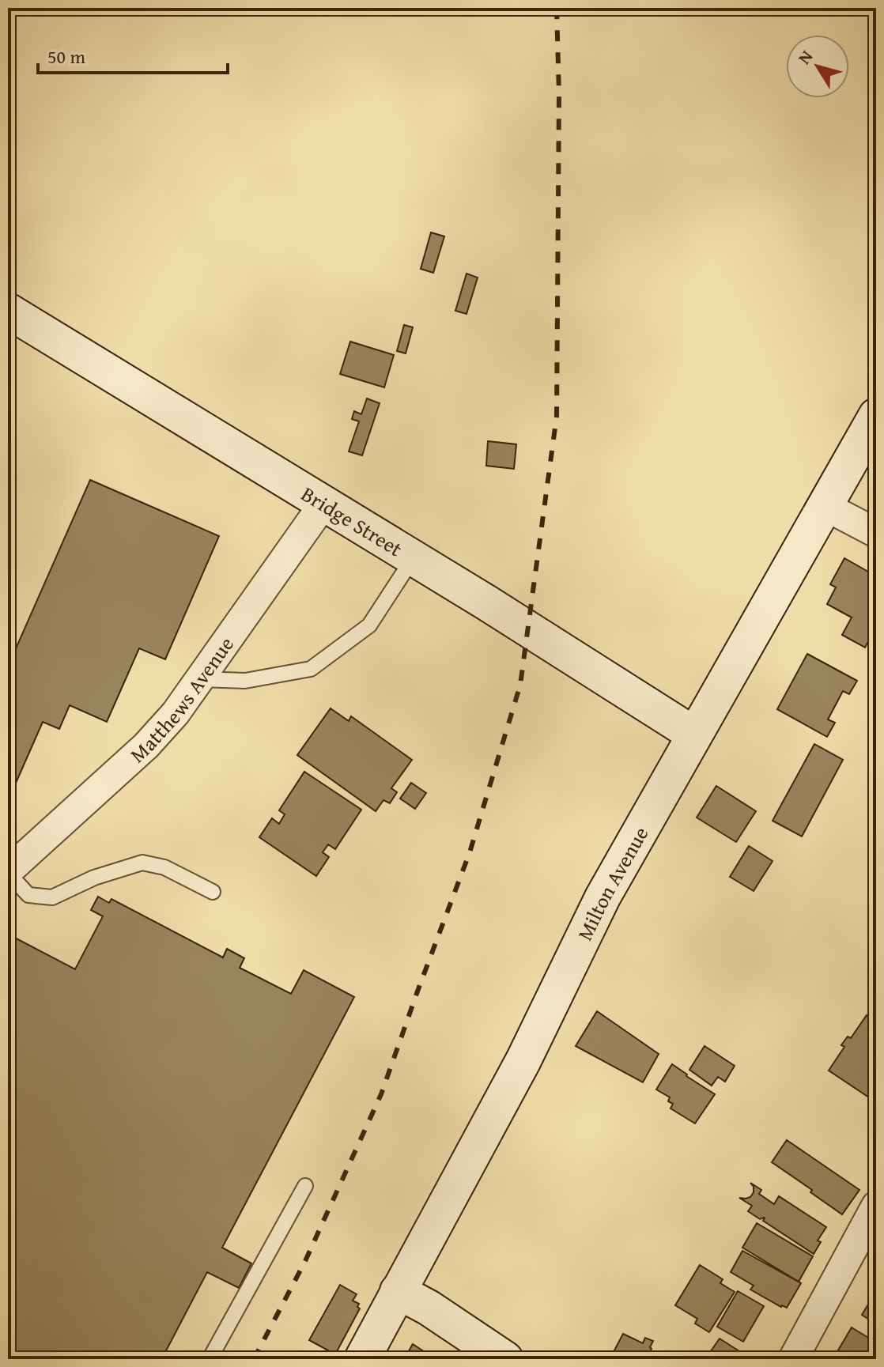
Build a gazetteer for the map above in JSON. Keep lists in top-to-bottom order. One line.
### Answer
{"streets":{"main road":["Bridge Street","Milton Avenue"],"street":["Matthews Avenue"]},"crossings":[["Bridge Street","Matthews Avenue"],["Bridge Street","Milton Avenue"]],"scale_bar":"50 m","north":"top left"}
